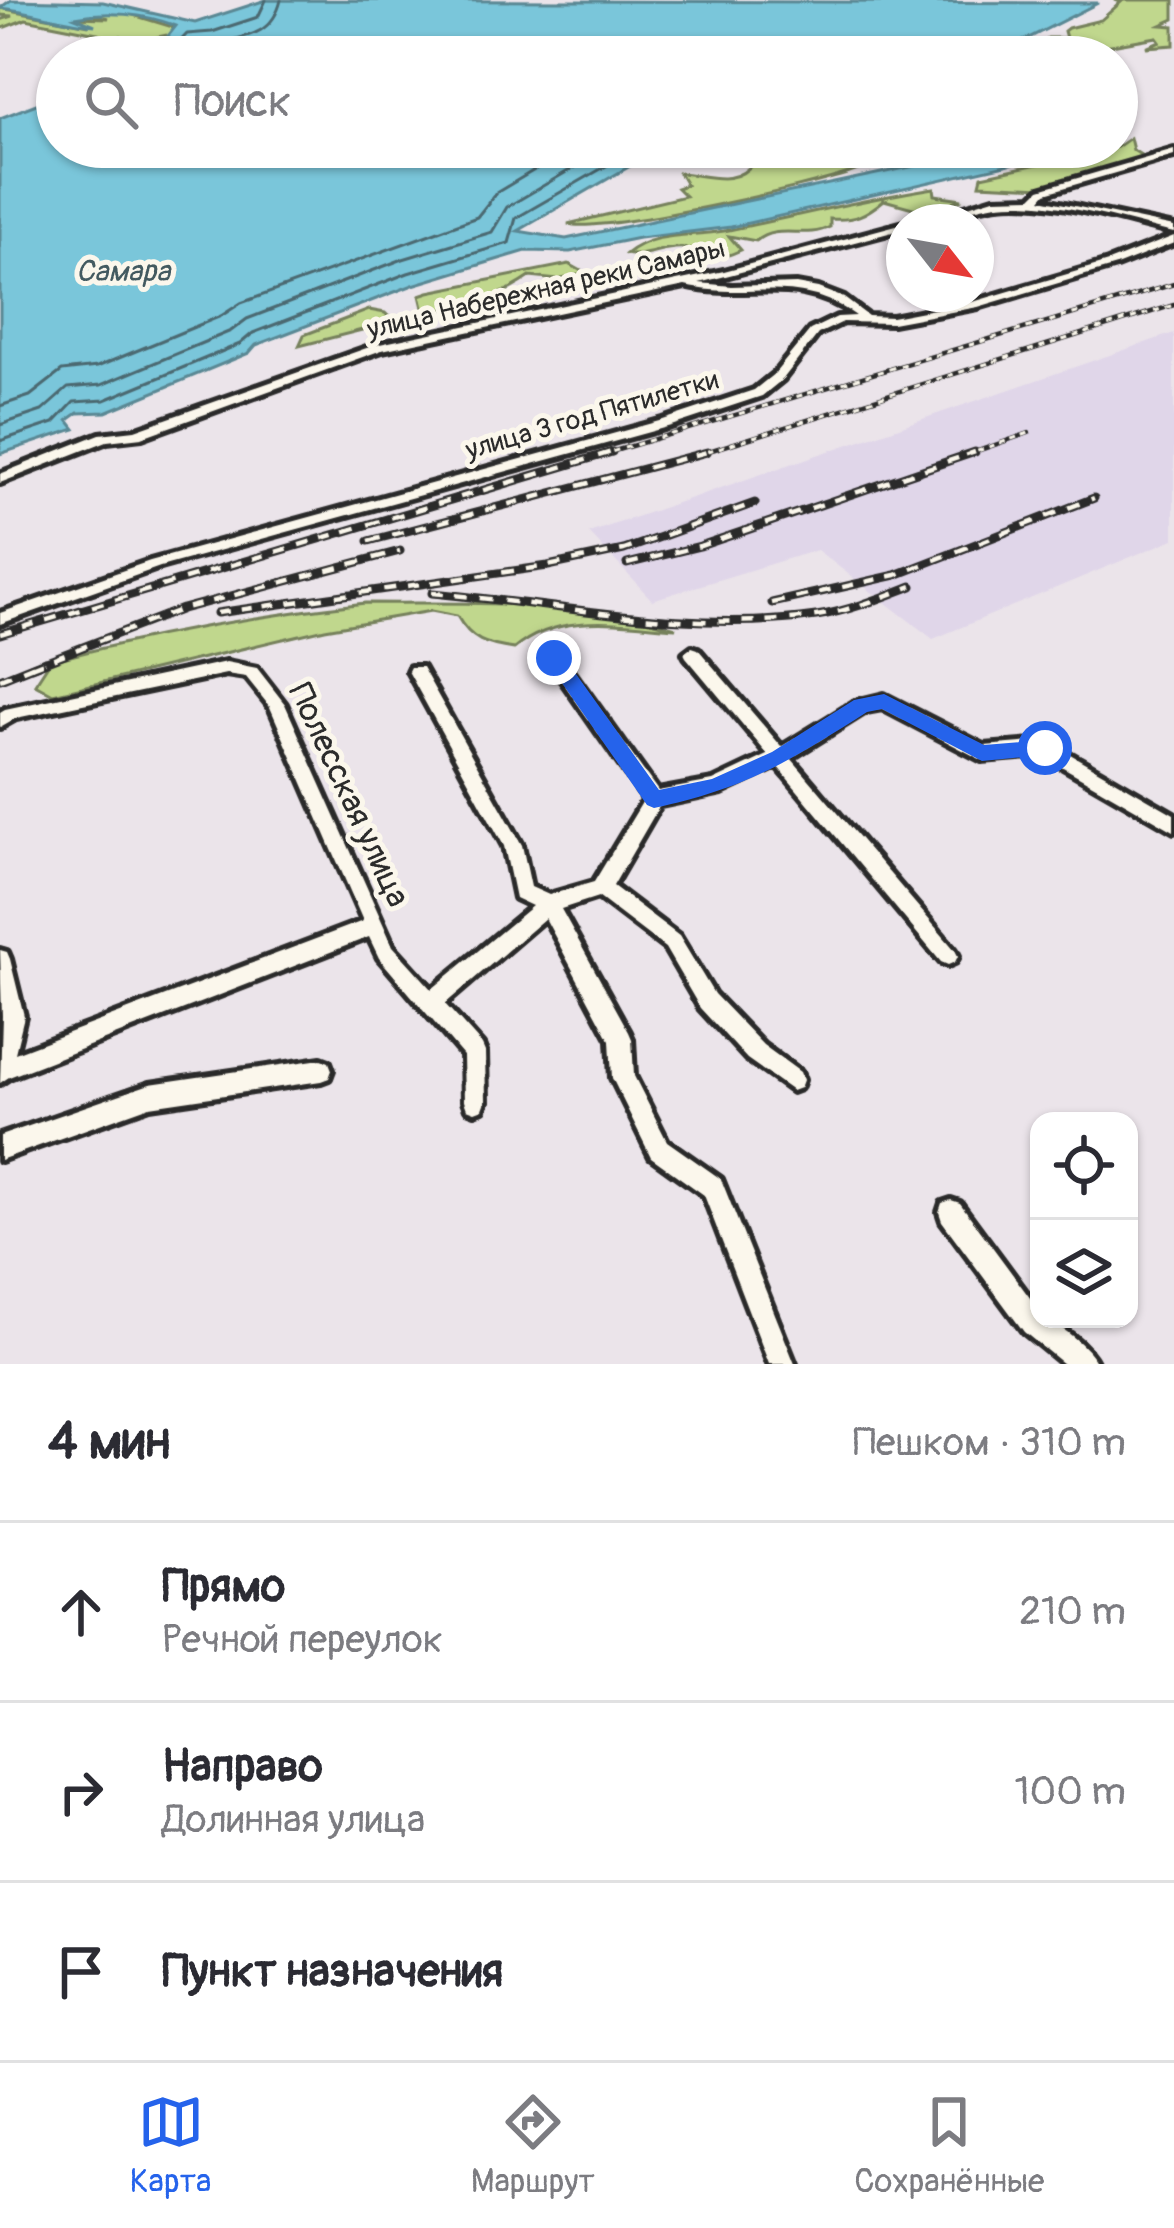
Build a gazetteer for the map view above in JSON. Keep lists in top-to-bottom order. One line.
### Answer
{"streets":{"street":["улица Набережная реки Самары","улица 3 год Пятилетки","Полесская улица"]},"water":["Самара"],"north":"bottom right","page":{"search":"Поиск","heading":["4 мин","Пешком · 310 m"],"list":[["Прямо","Речной переулок","210 m"],["Направо","Долинная улица","100 m"],"Пункт назначения"],"nav":["Карта","Маршрут","Сохранённые"]}}
